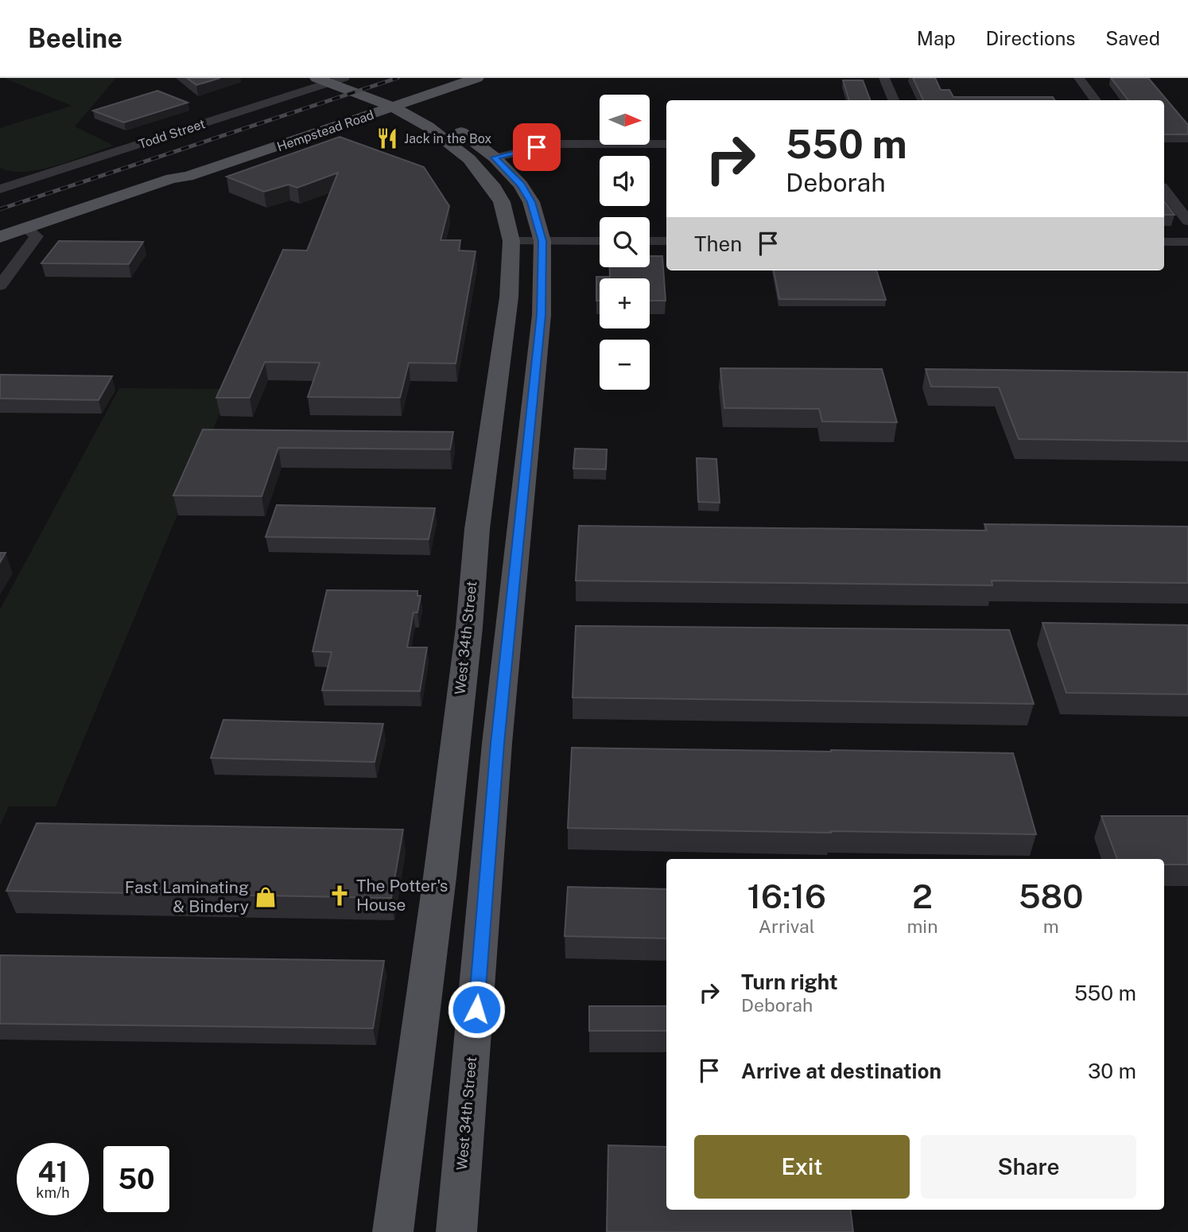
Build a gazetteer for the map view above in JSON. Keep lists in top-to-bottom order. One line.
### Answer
{"streets":{"main road":["Hempstead Road","West 34th Street"],"street":["Todd Street"]},"crossings":[["Hempstead Road","West 34th Street"]],"places":{"restaurant":["Jack in the Box"],"church":["The Potter's House"],"shop":["Fast Laminating & Bindery"]},"north":"right","page":{"header":"Beeline","nav":["Map","Directions","Saved"],"map_buttons":["+","−"],"turn":["550 m","Deborah"],"then":"Then","eta":["16:16","Arrival","2","min","580","m"],"list":[{"name":"Turn right","note":"Deborah","value":"550 m"},{"name":"Arrive at destination","value":"30 m"}],"buttons":["Exit","Share"],"speed":"41 km/h","limit":"50"}}
